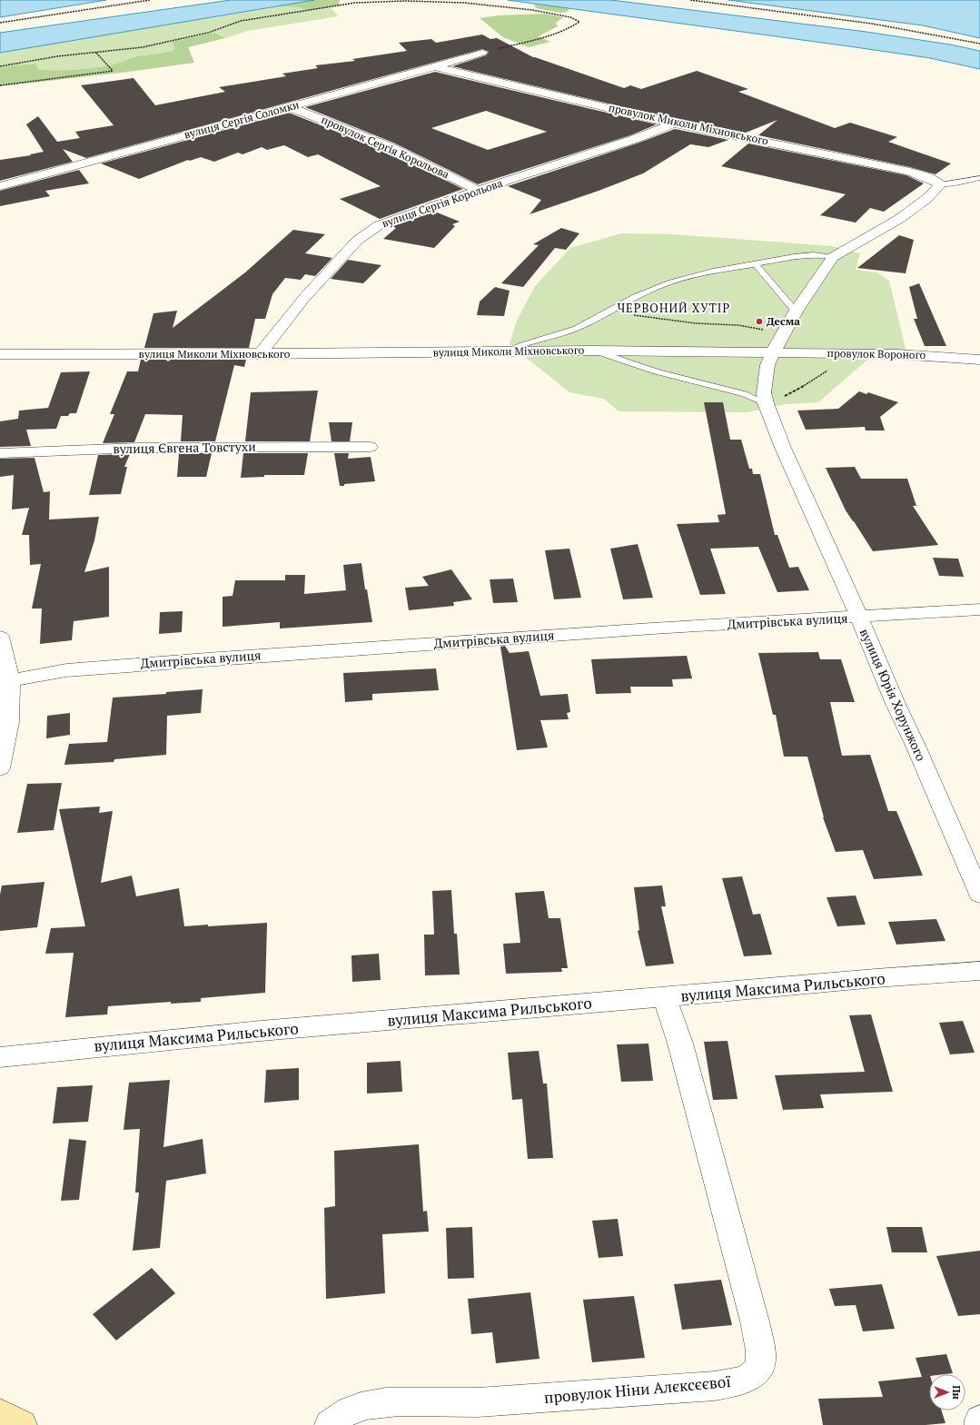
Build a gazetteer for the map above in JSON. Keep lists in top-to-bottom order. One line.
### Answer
{"streets":{"street":["вулиця Сергія Соломки","провулок Миколи Міхновського","провулок Сергія Корольова","вулиця Сергія Корольова","вулиця Миколи Міхновського","провулок Вороного","вулиця Євгена Товстухи","Дмитрівська вулиця","вулиця Юрія Хорунжого","вулиця Максима Рильського","провулок Ніни Алєксєєвої"]},"crossings":[["вулиця Сергія Соломки","провулок Миколи Міхновського"],["вулиця Сергія Соломки","провулок Сергія Корольова"],["провулок Миколи Міхновського","вулиця Сергія Корольова"],["провулок Сергія Корольова","вулиця Сергія Корольова"],["вулиця Сергія Корольова","вулиця Миколи Міхновського"],["вулиця Миколи Міхновського","провулок Вороного"],["вулиця Миколи Міхновського","вулиця Юрія Хорунжого"],["провулок Вороного","вулиця Юрія Хорунжого"],["Дмитрівська вулиця","вулиця Юрія Хорунжого"],["вулиця Максима Рильського","провулок Ніни Алєксєєвої"]],"districts":["ЧЕРВОНИЙ ХУТІР"],"places":["Десма"],"north":"right"}
